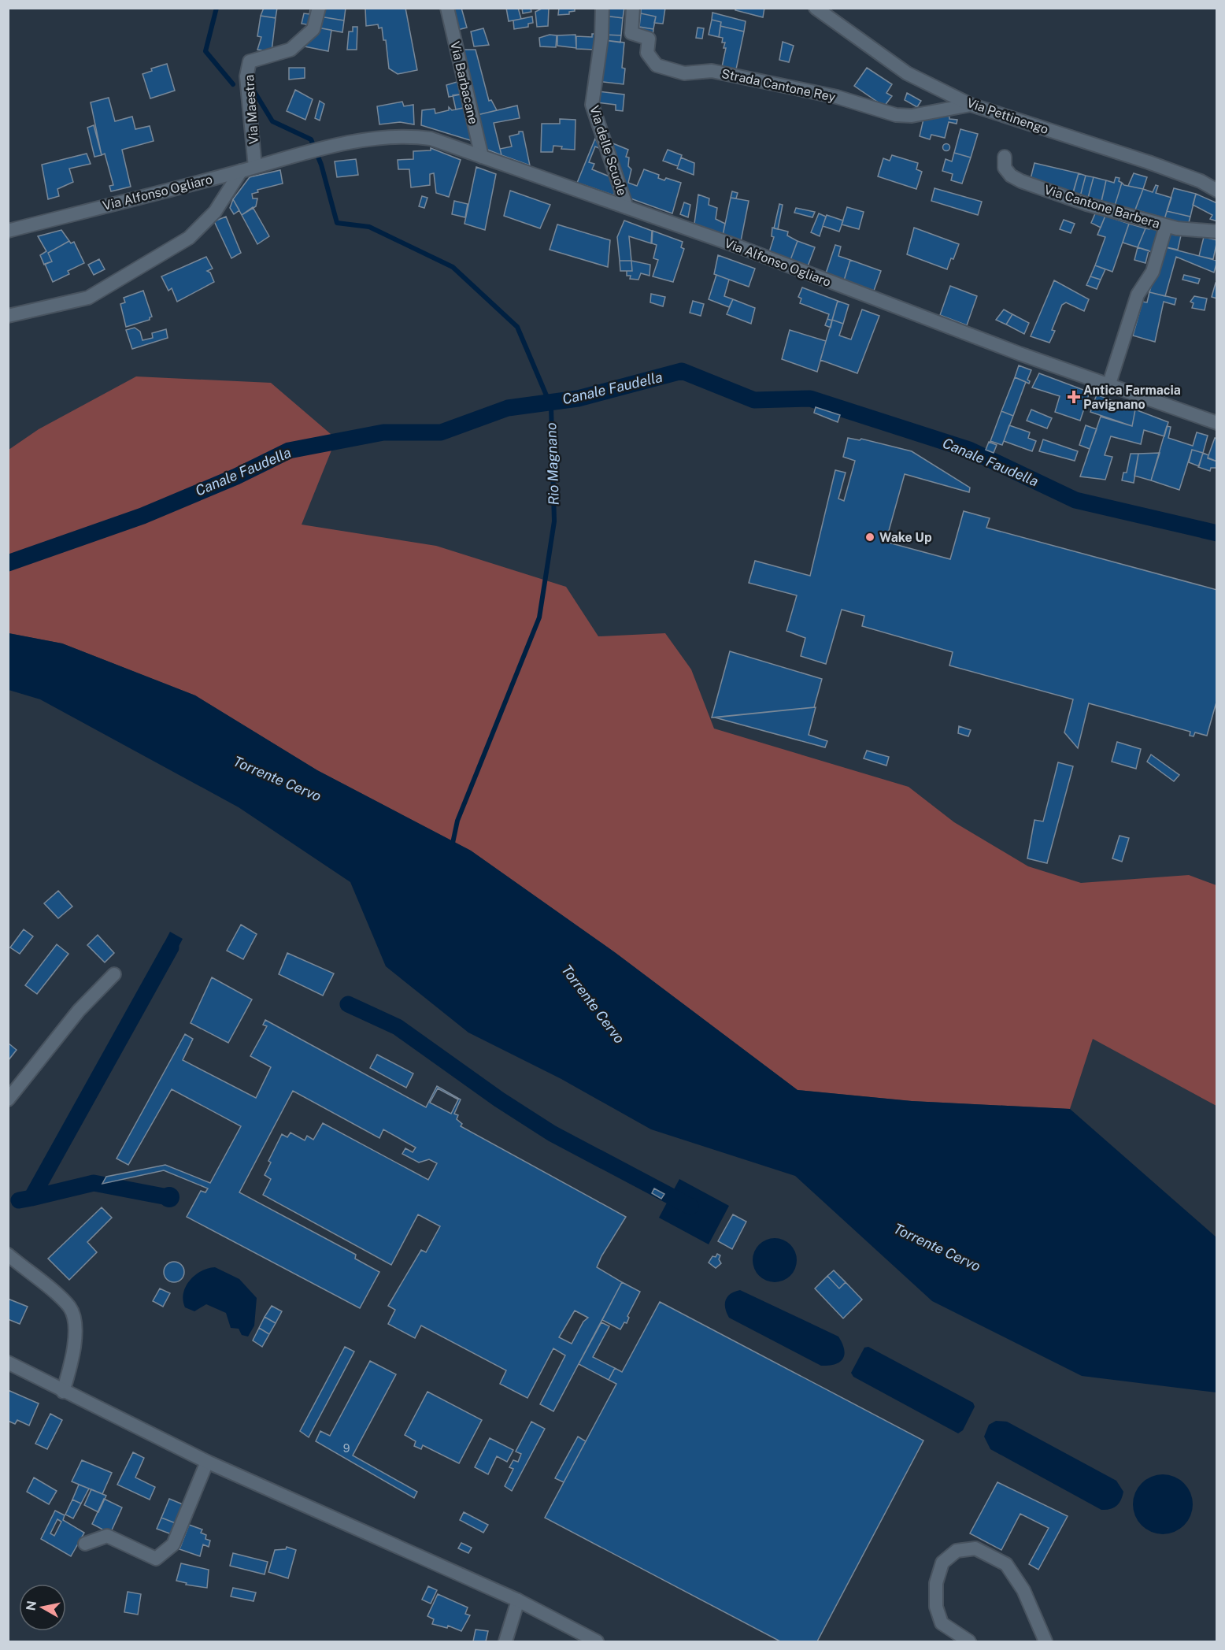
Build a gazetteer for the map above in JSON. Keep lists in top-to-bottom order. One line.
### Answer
{"streets":{"street":["Via Barbacane","Strada Cantone Rey","Via Maestra","Via Pettinengo","Via delle Scuole","Via Alfonso Ogliaro","Via Cantone Barbera"]},"crossings":[["Via Barbacane","Via Alfonso Ogliaro"],["Strada Cantone Rey","Via Pettinengo"],["Via Maestra","Via Alfonso Ogliaro"],["Via delle Scuole","Via Alfonso Ogliaro"]],"water":["Canale Faudella","Rio Magnano","Torrente Cervo"],"places":{"health":["Antica Farmacia Pavignano"],"other":["Wake Up"]},"house_numbers":["9"],"north":"left"}
